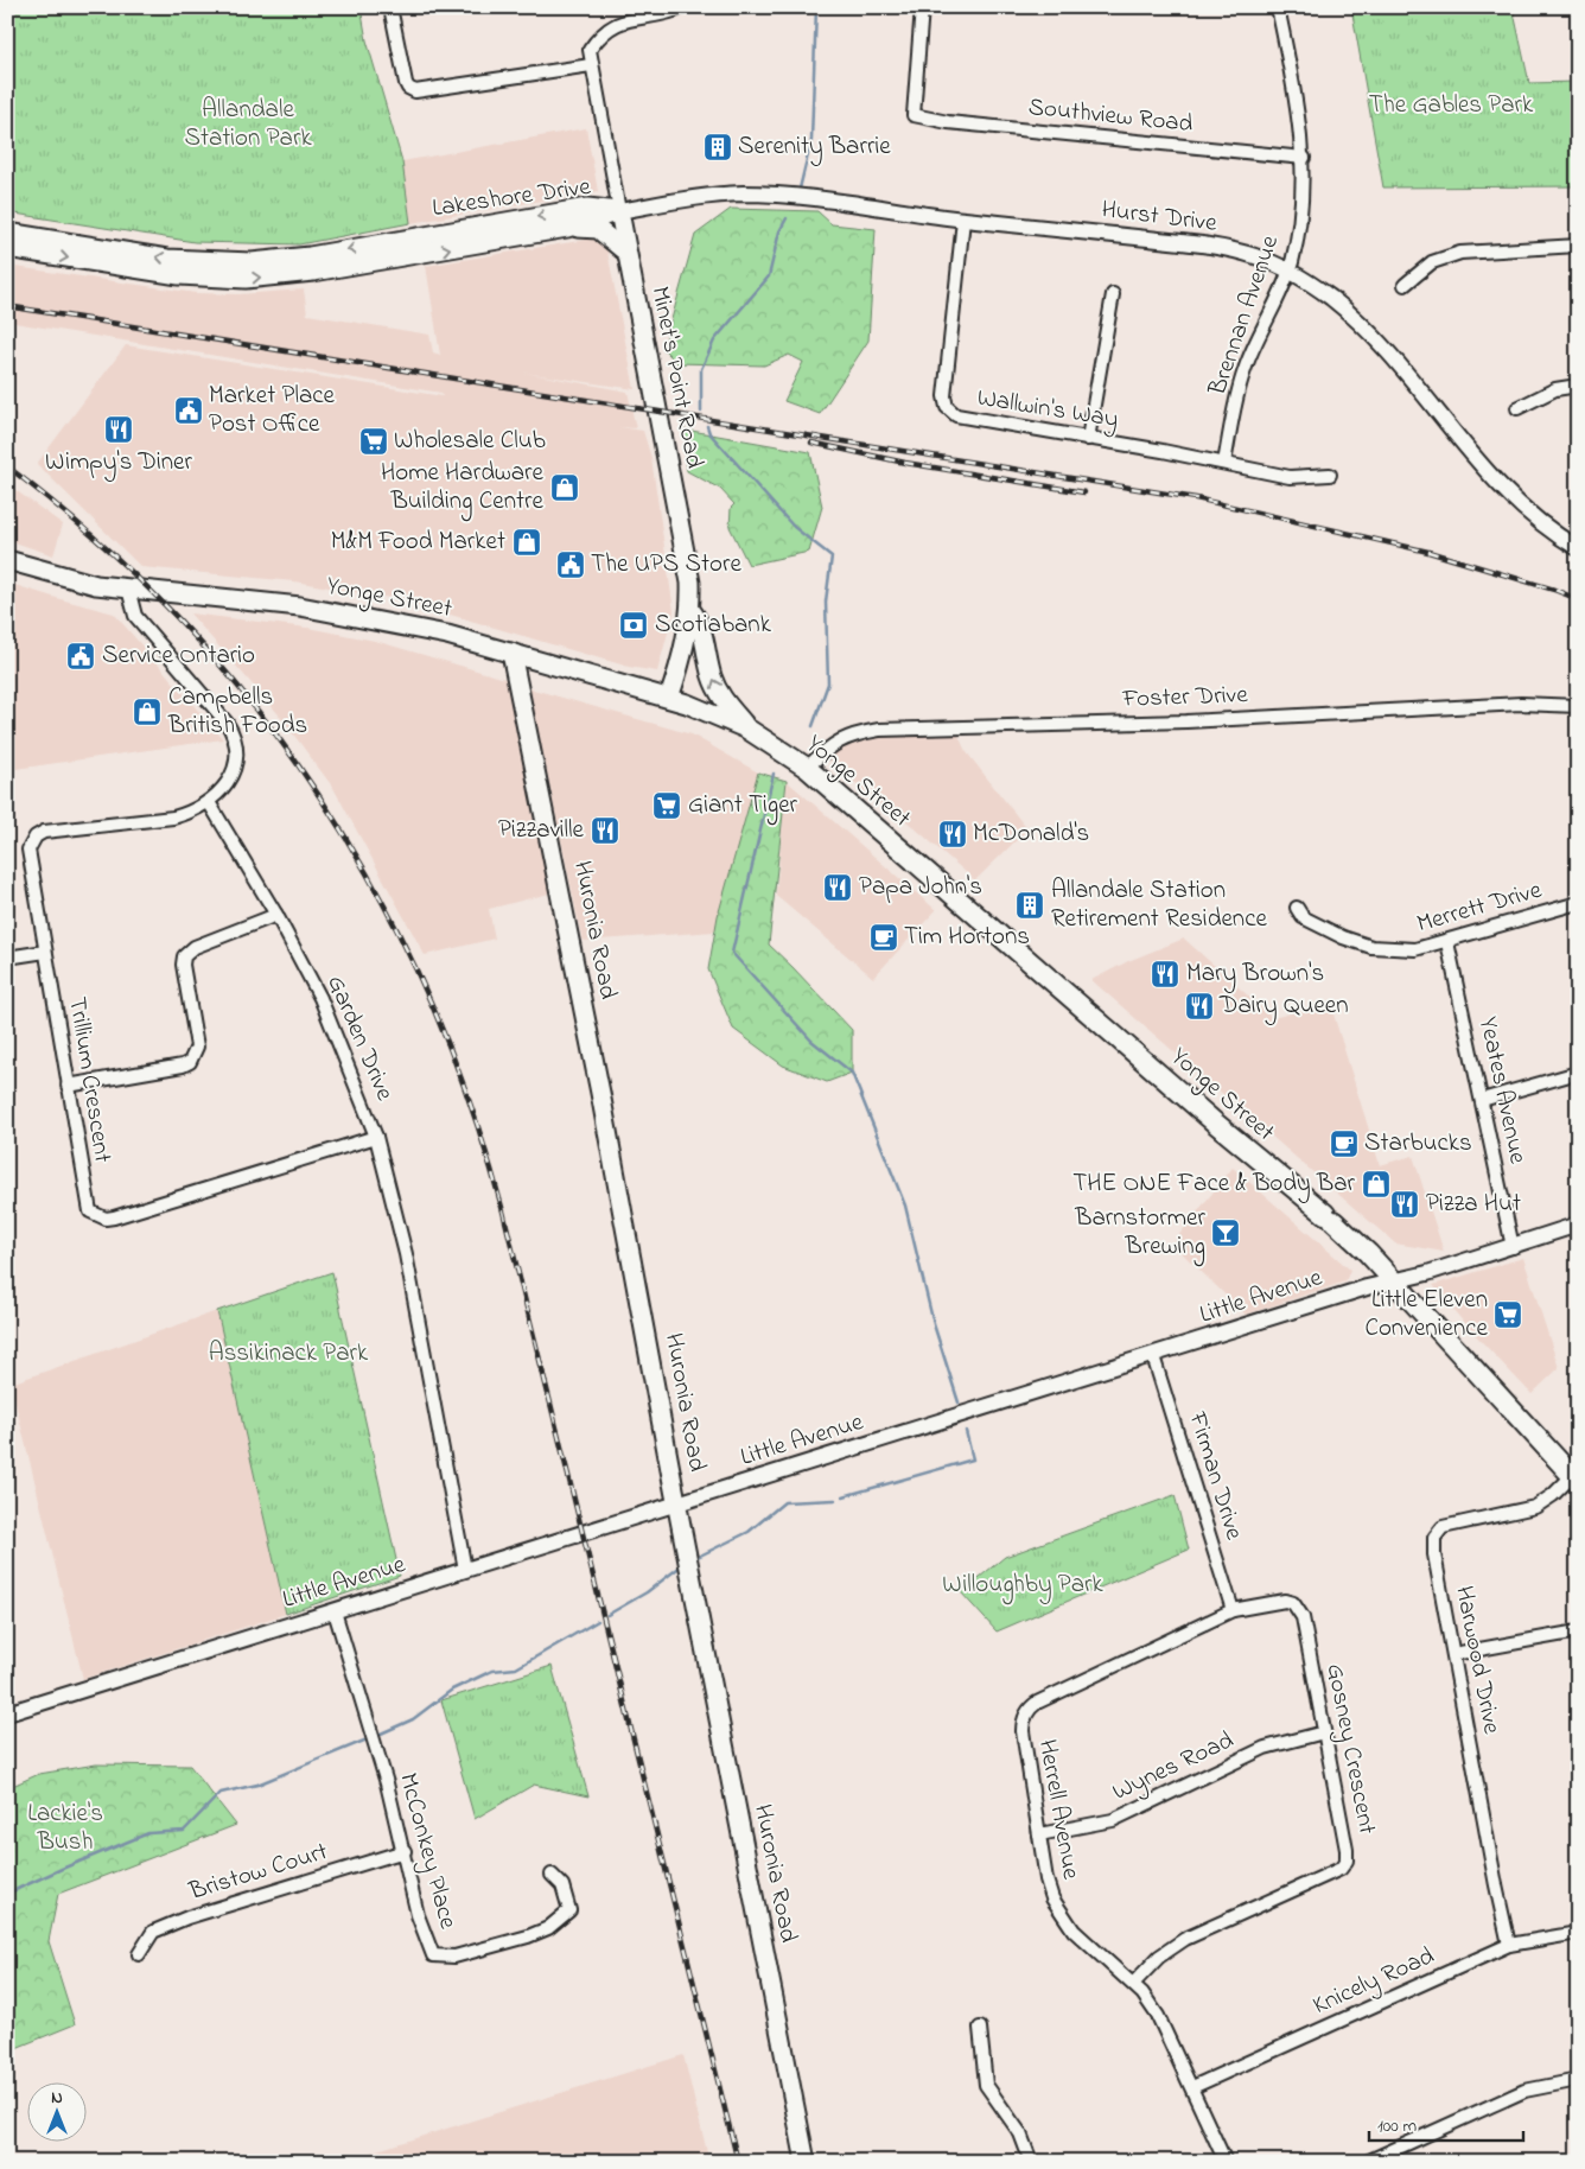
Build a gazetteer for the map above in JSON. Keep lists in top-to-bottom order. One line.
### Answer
{"streets":{"main road":["Lakeshore Drive","Minet's Point Road","Yonge Street","Huronia Road"],"street":["Southview Road","Hurst Drive","Brennan Avenue","Wallwin's Way","Foster Drive","Merrett Drive","Garden Drive","Trillium Crescent","Yeates Avenue","Little Avenue","Firman Drive","Harwood Drive","Gosney Crescent","Wynes Road","Herrell Avenue","McConkey Place","Bristow Court","Knicely Road"]},"crossings":[["Southview Road","Brennan Avenue"],["Lakeshore Drive","Hurst Drive"],["Lakeshore Drive","Minet's Point Road"],["Hurst Drive","Brennan Avenue"],["Hurst Drive","Minet's Point Road"],["Hurst Drive","Wallwin's Way"],["Brennan Avenue","Wallwin's Way"],["Minet's Point Road","Yonge Street"],["Yonge Street","Foster Drive"],["Yonge Street","Huronia Road"],["Yonge Street","Little Avenue"],["Yonge Street","Harwood Drive"],["Merrett Drive","Yeates Avenue"],["Huronia Road","Little Avenue"],["Garden Drive","Trillium Crescent"],["Garden Drive","Little Avenue"],["Yeates Avenue","Little Avenue"],["Little Avenue","Firman Drive"],["Little Avenue","McConkey Place"],["Firman Drive","Gosney Crescent"],["Firman Drive","Herrell Avenue"],["Harwood Drive","Knicely Road"],["Gosney Crescent","Wynes Road"],["Gosney Crescent","Herrell Avenue"],["Wynes Road","Herrell Avenue"],["Herrell Avenue","Knicely Road"],["McConkey Place","Bristow Court"]],"parks":["The Gables Park","Allandale Station Park","Assikinack Park","Willoughby Park","Lackie's Bush"],"places":{"building":["Serenity Barrie","Allandale Station Retirement Residence"],"public building":["Market Place Post Office","The UPS Store","Service Ontario"],"restaurant":["Wimpy's Diner","Pizzaville","McDonald's","Papa John's","Mary Brown's","Dairy Queen","Pizza Hut"],"supermarket":["Wholesale Club","Giant Tiger","Little Eleven Convenience"],"shop":["Home Hardware Building Centre","M&M Food Market","Campbells British Foods","THE ONE Face & Body Bar"],"bank":["Scotiabank"],"cafe":["Tim Hortons","Starbucks"],"bar":["Barnstormer Brewing"]},"scale_bar":"100 m","north":"top"}
